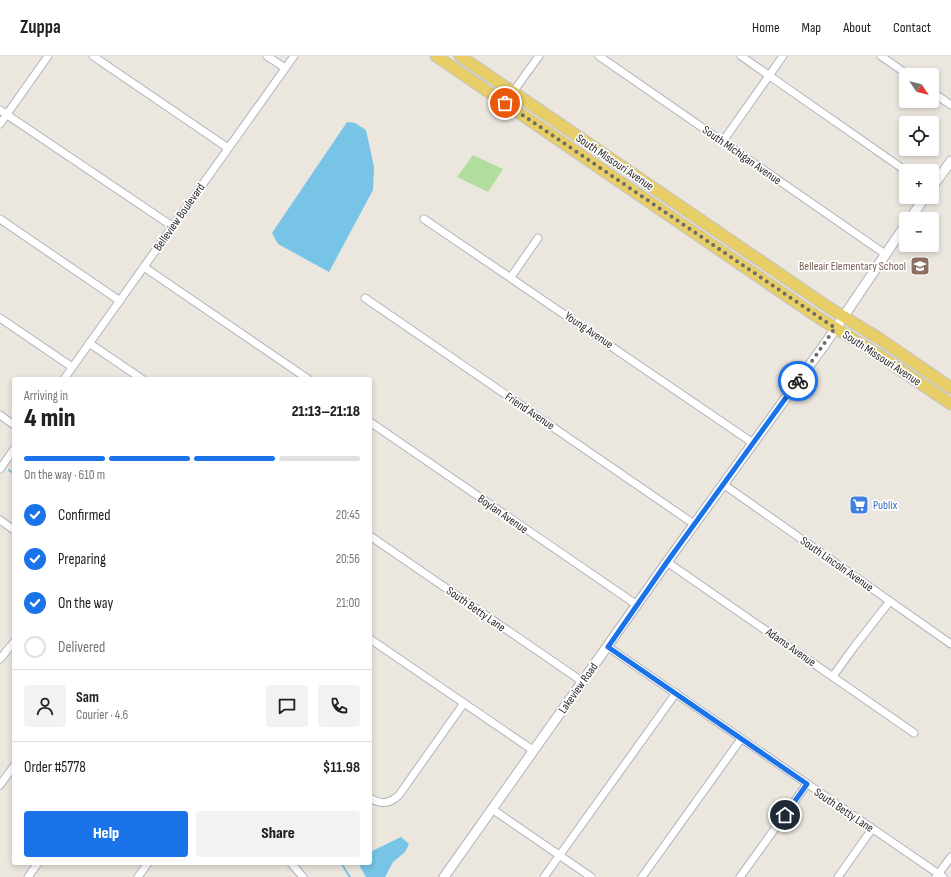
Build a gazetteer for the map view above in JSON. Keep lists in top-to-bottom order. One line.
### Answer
{"streets":{"main road":["South Missouri Avenue"],"street":["South Michigan Avenue","Belleview Boulevard","Young Avenue","Friend Avenue","Boylan Avenue","South Lincoln Avenue","South Betty Lane","Adams Avenue","Lakeview Road"]},"crossings":[["South Michigan Avenue","Lakeview Road"],["South Missouri Avenue","Lakeview Road"],["Young Avenue","Lakeview Road"],["Friend Avenue","Lakeview Road"],["Boylan Avenue","Lakeview Road"],["South Lincoln Avenue","Lakeview Road"],["South Betty Lane","Lakeview Road"],["Adams Avenue","Lakeview Road"]],"places":{"school or university":["Belleair Elementary School"],"supermarket":["Publix"]},"north":"bottom right","page":{"header":"Zuppa","nav":["Home","Map","About","Contact"],"map_buttons":["+","−"],"heading":["4 min","Arriving in","21:13–21:18"],"panel":["Sam","Courier · 4.6","Order #5778","$11.98"],"bar":"On the way · 610 m","list":[["Confirmed","20:45"],["Preparing","20:56"],["On the way","21:00"],"Delivered"],"buttons":["Help","Share"]}}
